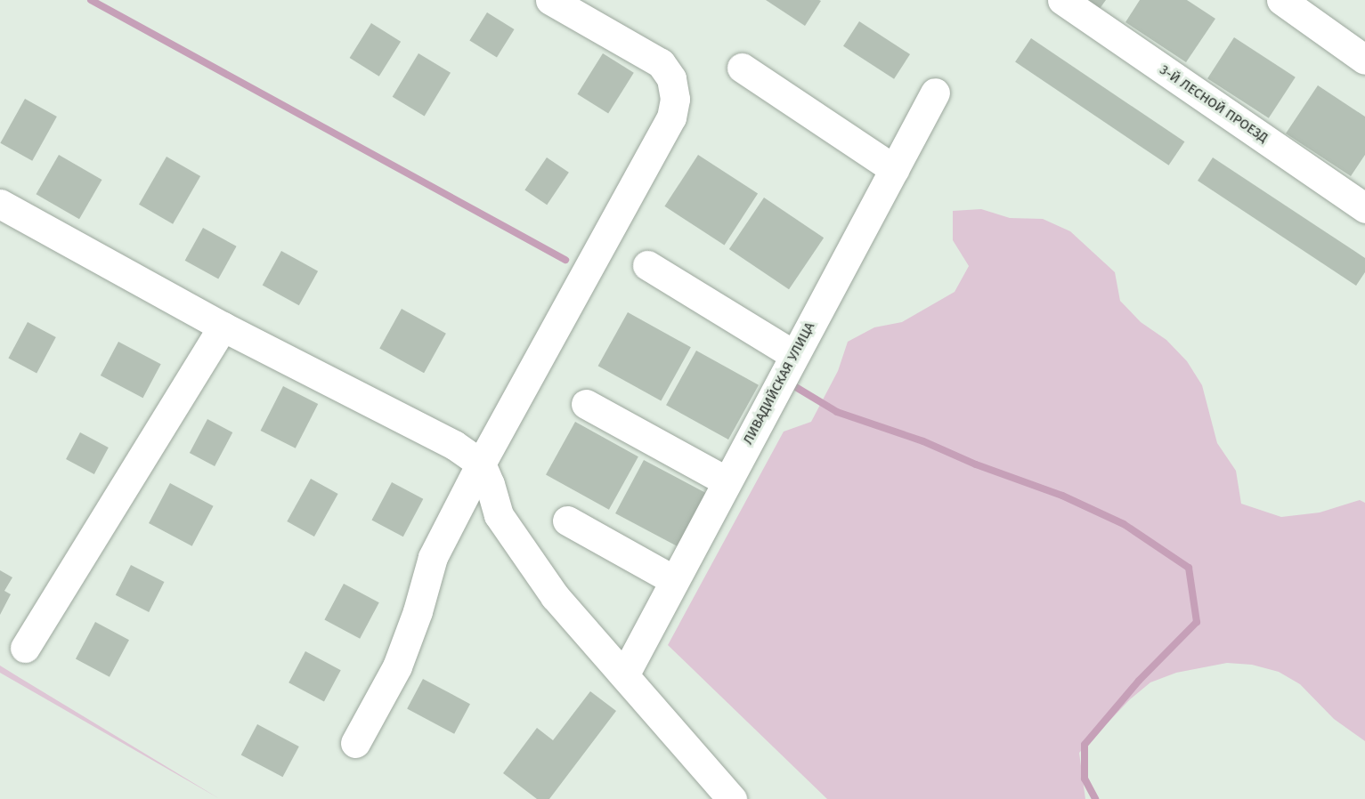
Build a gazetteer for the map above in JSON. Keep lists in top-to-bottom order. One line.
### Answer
{"streets":{"street":["3-Й ЛЕСНОЙ ПРОЕЗД","ЛИВАДИЙСКАЯ УЛИЦА"]}}
